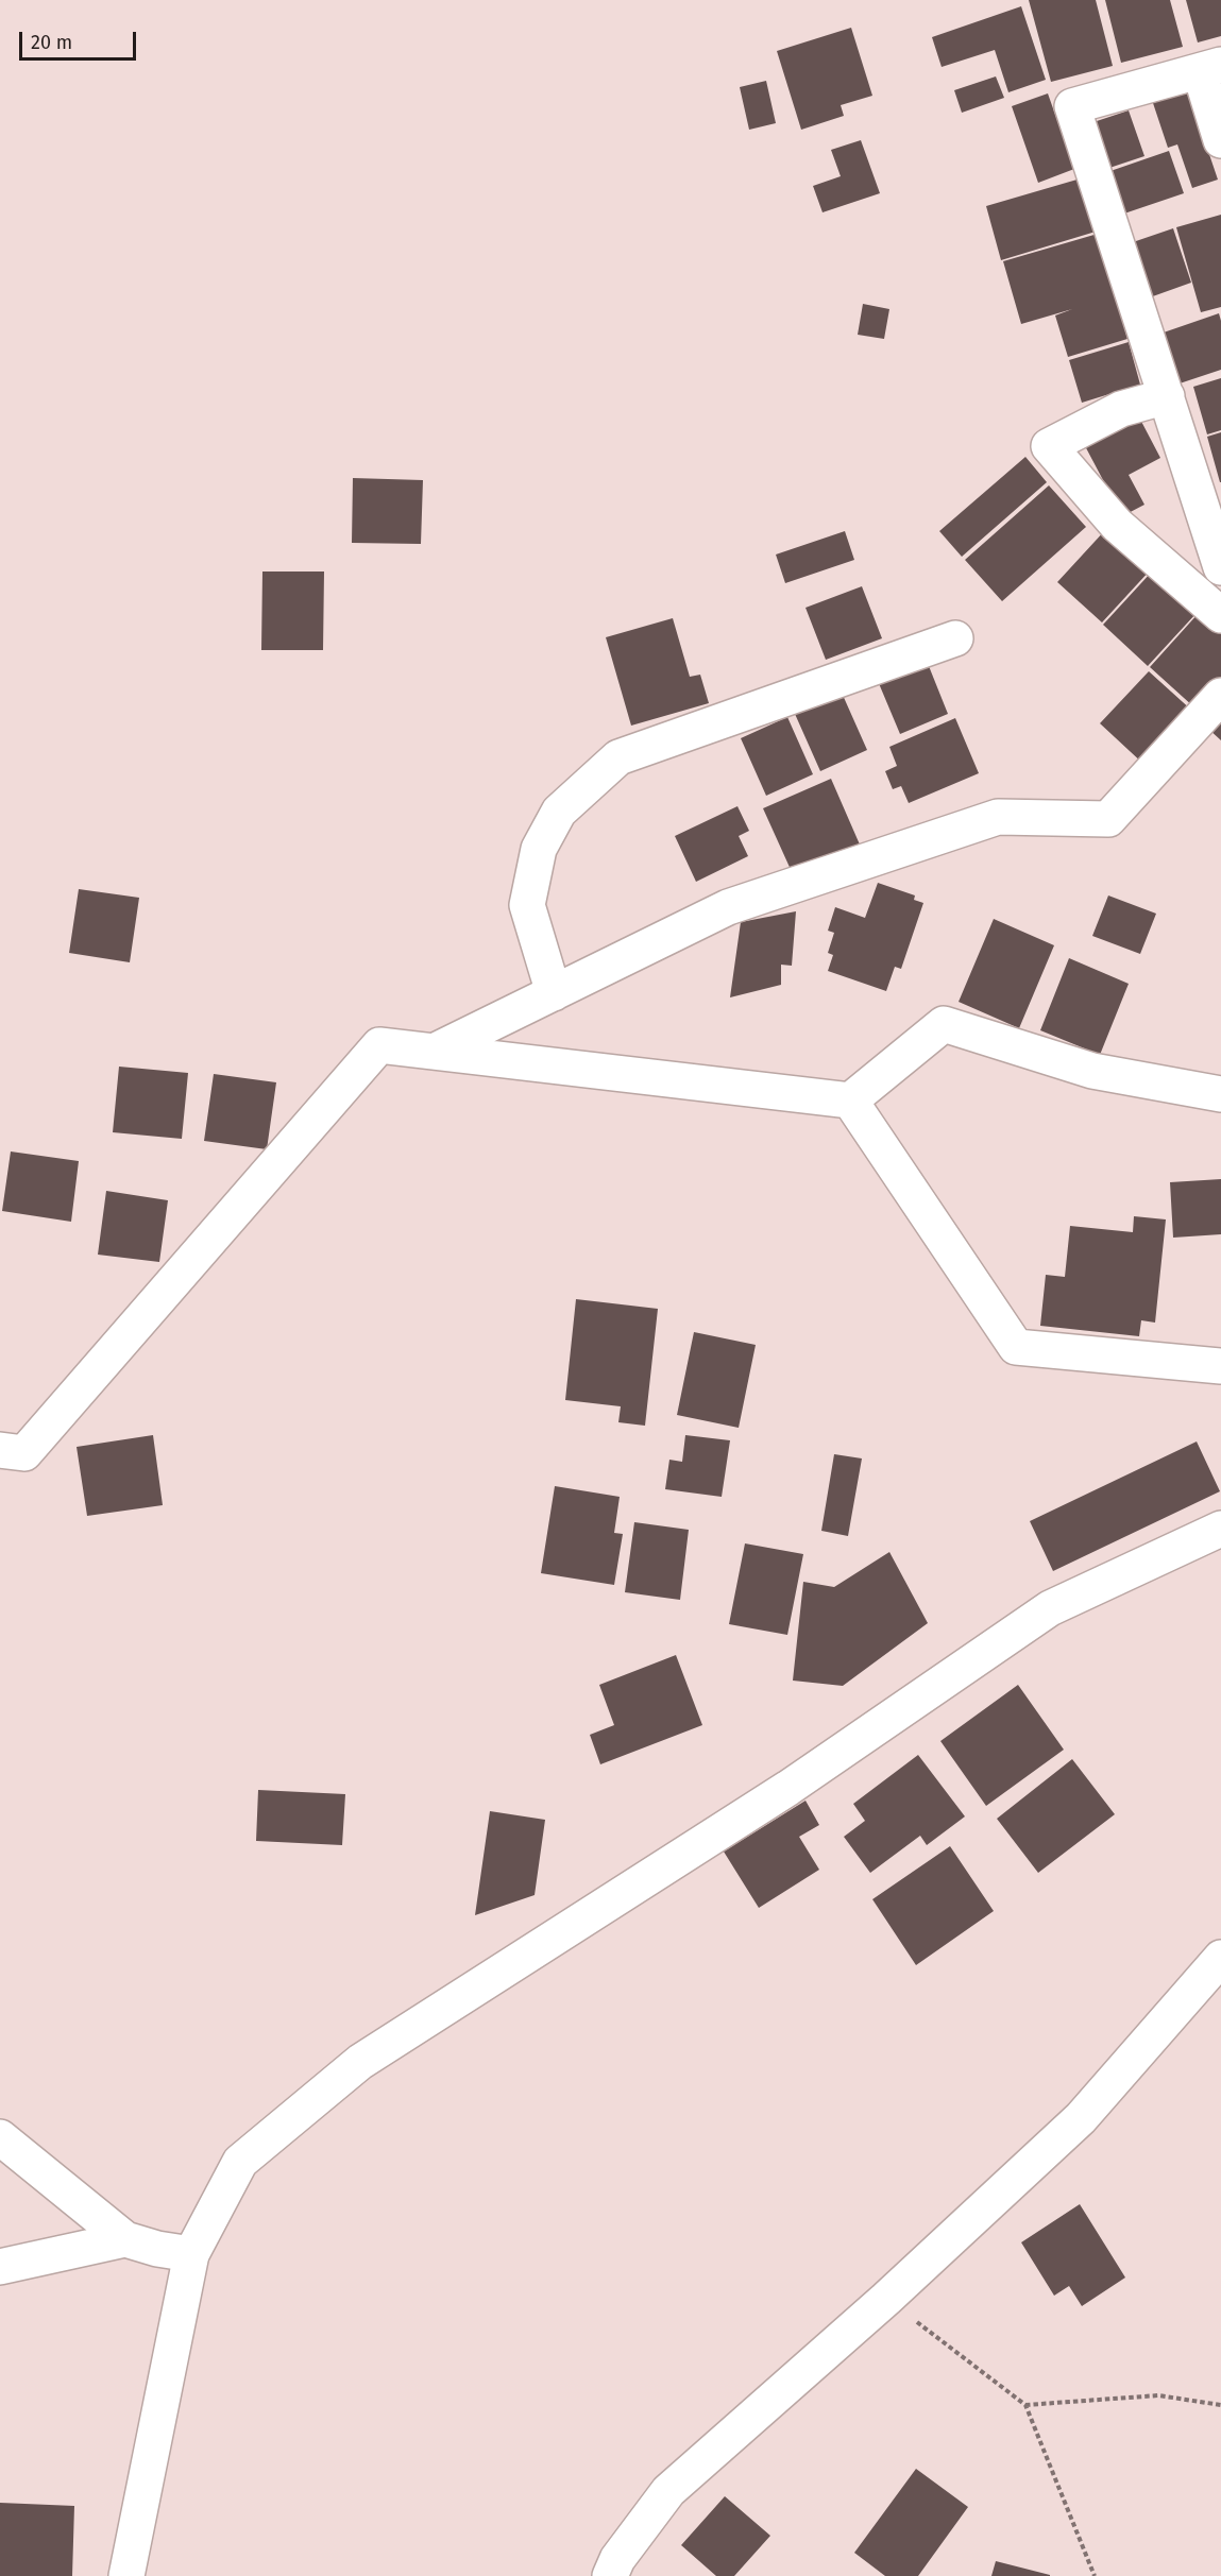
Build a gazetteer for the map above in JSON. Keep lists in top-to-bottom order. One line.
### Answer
{"scale_bar":"20 m"}
